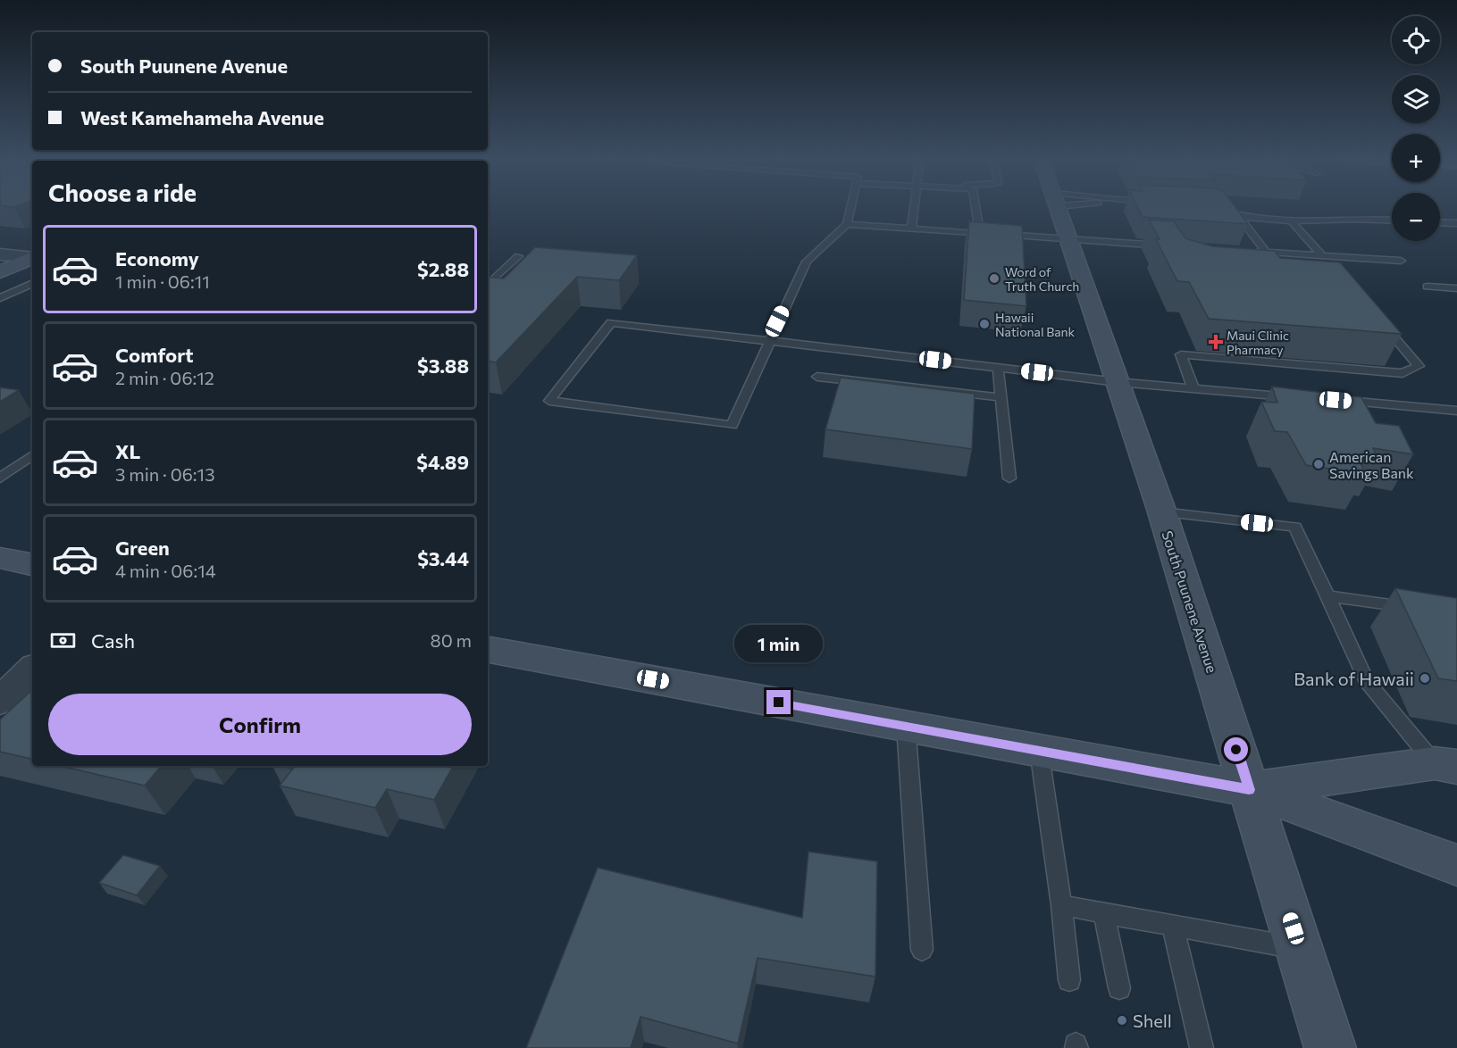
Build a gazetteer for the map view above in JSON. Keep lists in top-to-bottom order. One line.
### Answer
{"streets":{"main road":["South Puunene Avenue"]},"places":{"other":["Word of Truth Church","Hawaii National Bank","American Savings Bank","Bank of Hawaii","Shell"],"health":["Maui Clinic Pharmacy"]},"page":{"map_buttons":["+","−"],"banner":["South Puunene Avenue","West Kamehameha Avenue"],"heading":"Choose a ride","list":[{"name":"Economy","note":"1 min · 06:11","value":"$2.88"},{"name":"Comfort","note":"2 min · 06:12","value":"$3.88"},{"name":"XL","note":"3 min · 06:13","value":"$4.89"},{"name":"Green","note":"4 min · 06:14","value":"$3.44"}],"pay":["Cash","80 m"],"bubble":"1 min","buttons":"Confirm"}}
